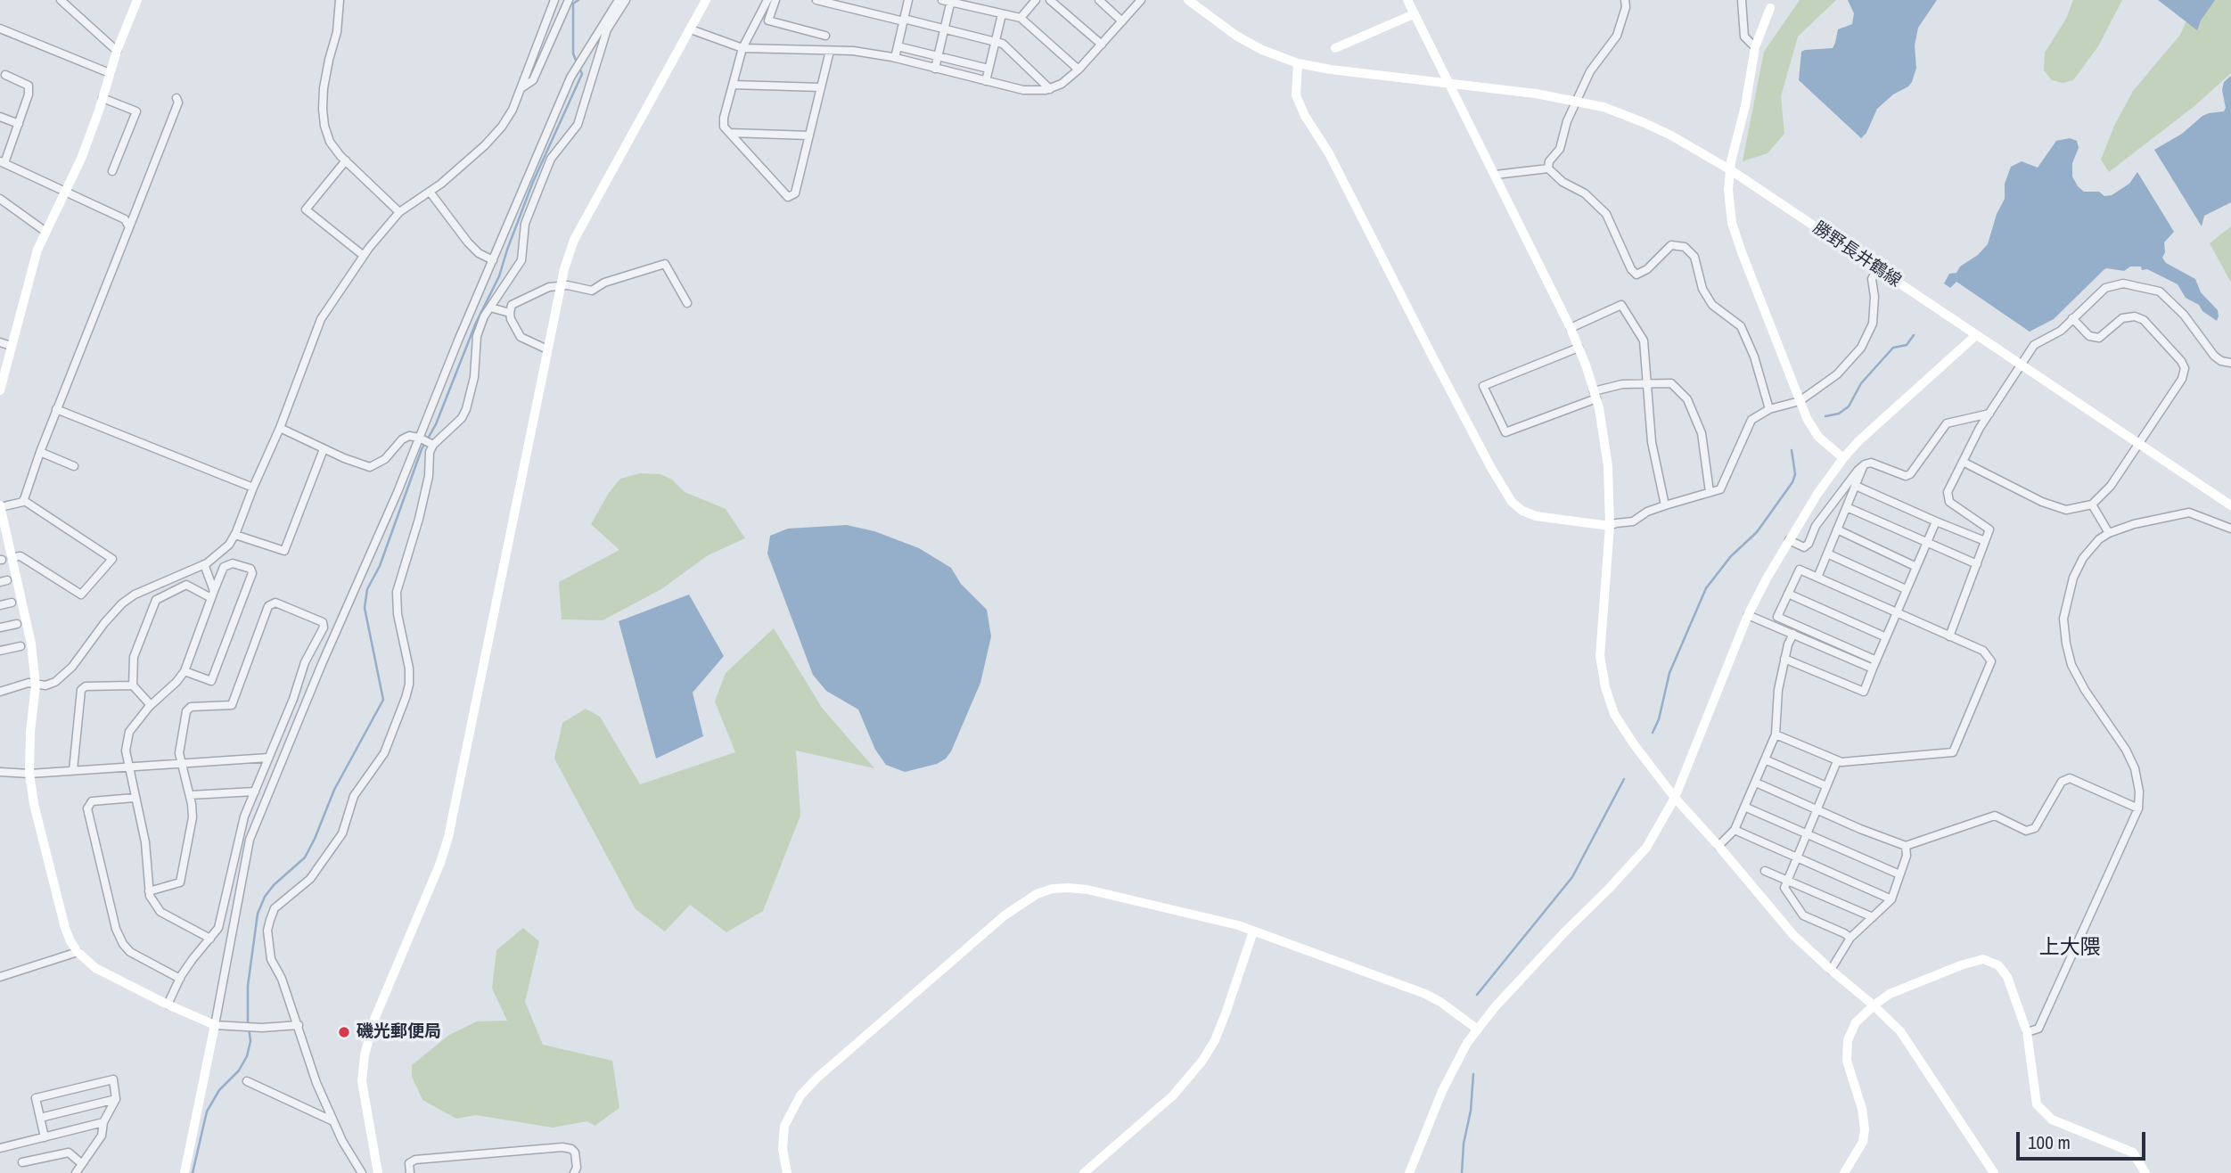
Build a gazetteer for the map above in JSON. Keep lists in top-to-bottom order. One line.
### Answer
{"streets":{"street":["勝野長井鶴線"]},"districts":["上大隈"],"places":["磯光郵便局"],"scale_bar":"100 m"}
